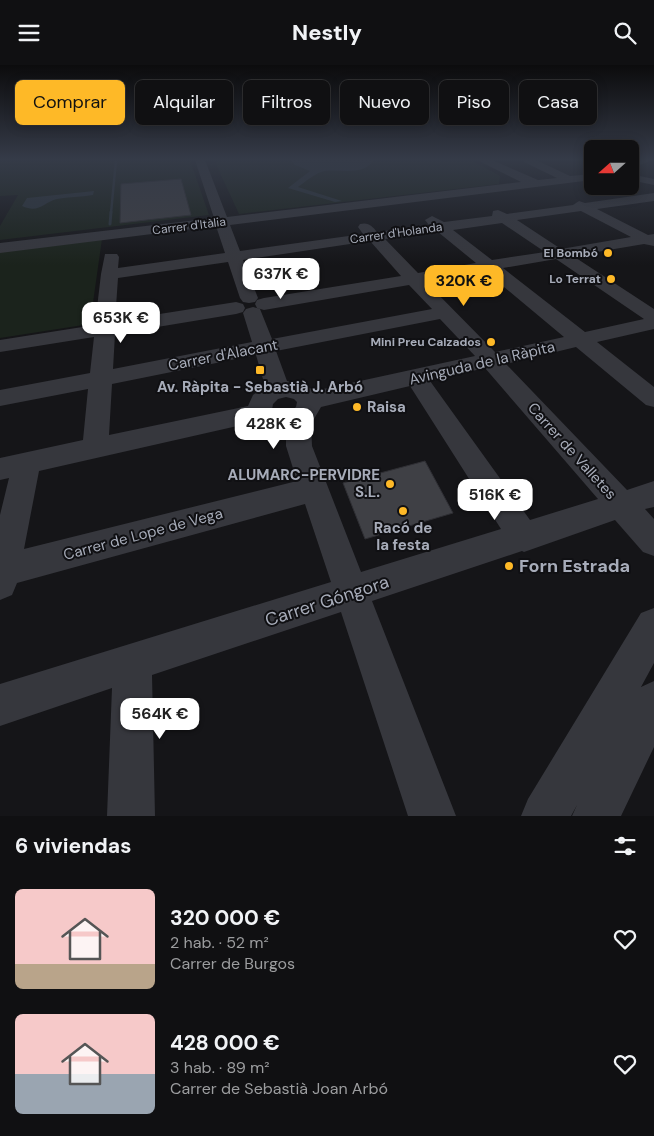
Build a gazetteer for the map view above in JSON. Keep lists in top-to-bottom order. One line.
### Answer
{"streets":{"street":["Carrer d'Itàlia","Carrer d'Holanda","Carrer d'Alacant","Avinguda de la Ràpita","Carrer de Valletes","Carrer de Lope de Vega","Carrer Góngora"]},"crossings":[["Carrer d'Itàlia","Carrer de Valletes"],["Carrer d'Holanda","Carrer de Valletes"],["Carrer d'Alacant","Carrer de Valletes"],["Avinguda de la Ràpita","Carrer de Valletes"],["Carrer de Valletes","Carrer Góngora"]],"places":{"other":["El Bombó","Lo Terrat","Mini Preu Calzados","Raisa","ALUMARC-PERVIDRE S.L.","Racó de la festa","Forn Estrada"],"transit":["Av. Ràpita - Sebastià J. Arbó"]},"north":"left","page":{"header":"Nestly","chip":["Comprar","Alquilar","Filtros","Nuevo","Piso","Casa"],"price":["637K €","320K €","653K €","428K €","516K €","564K €"],"heading":"6 viviendas","list":[{"name":"320 000 €","note":"2 hab. · 52 m² · Carrer de Burgos"},{"name":"428 000 €","note":"3 hab. · 89 m² · Carrer de Sebastià Joan Arbó"}]}}
